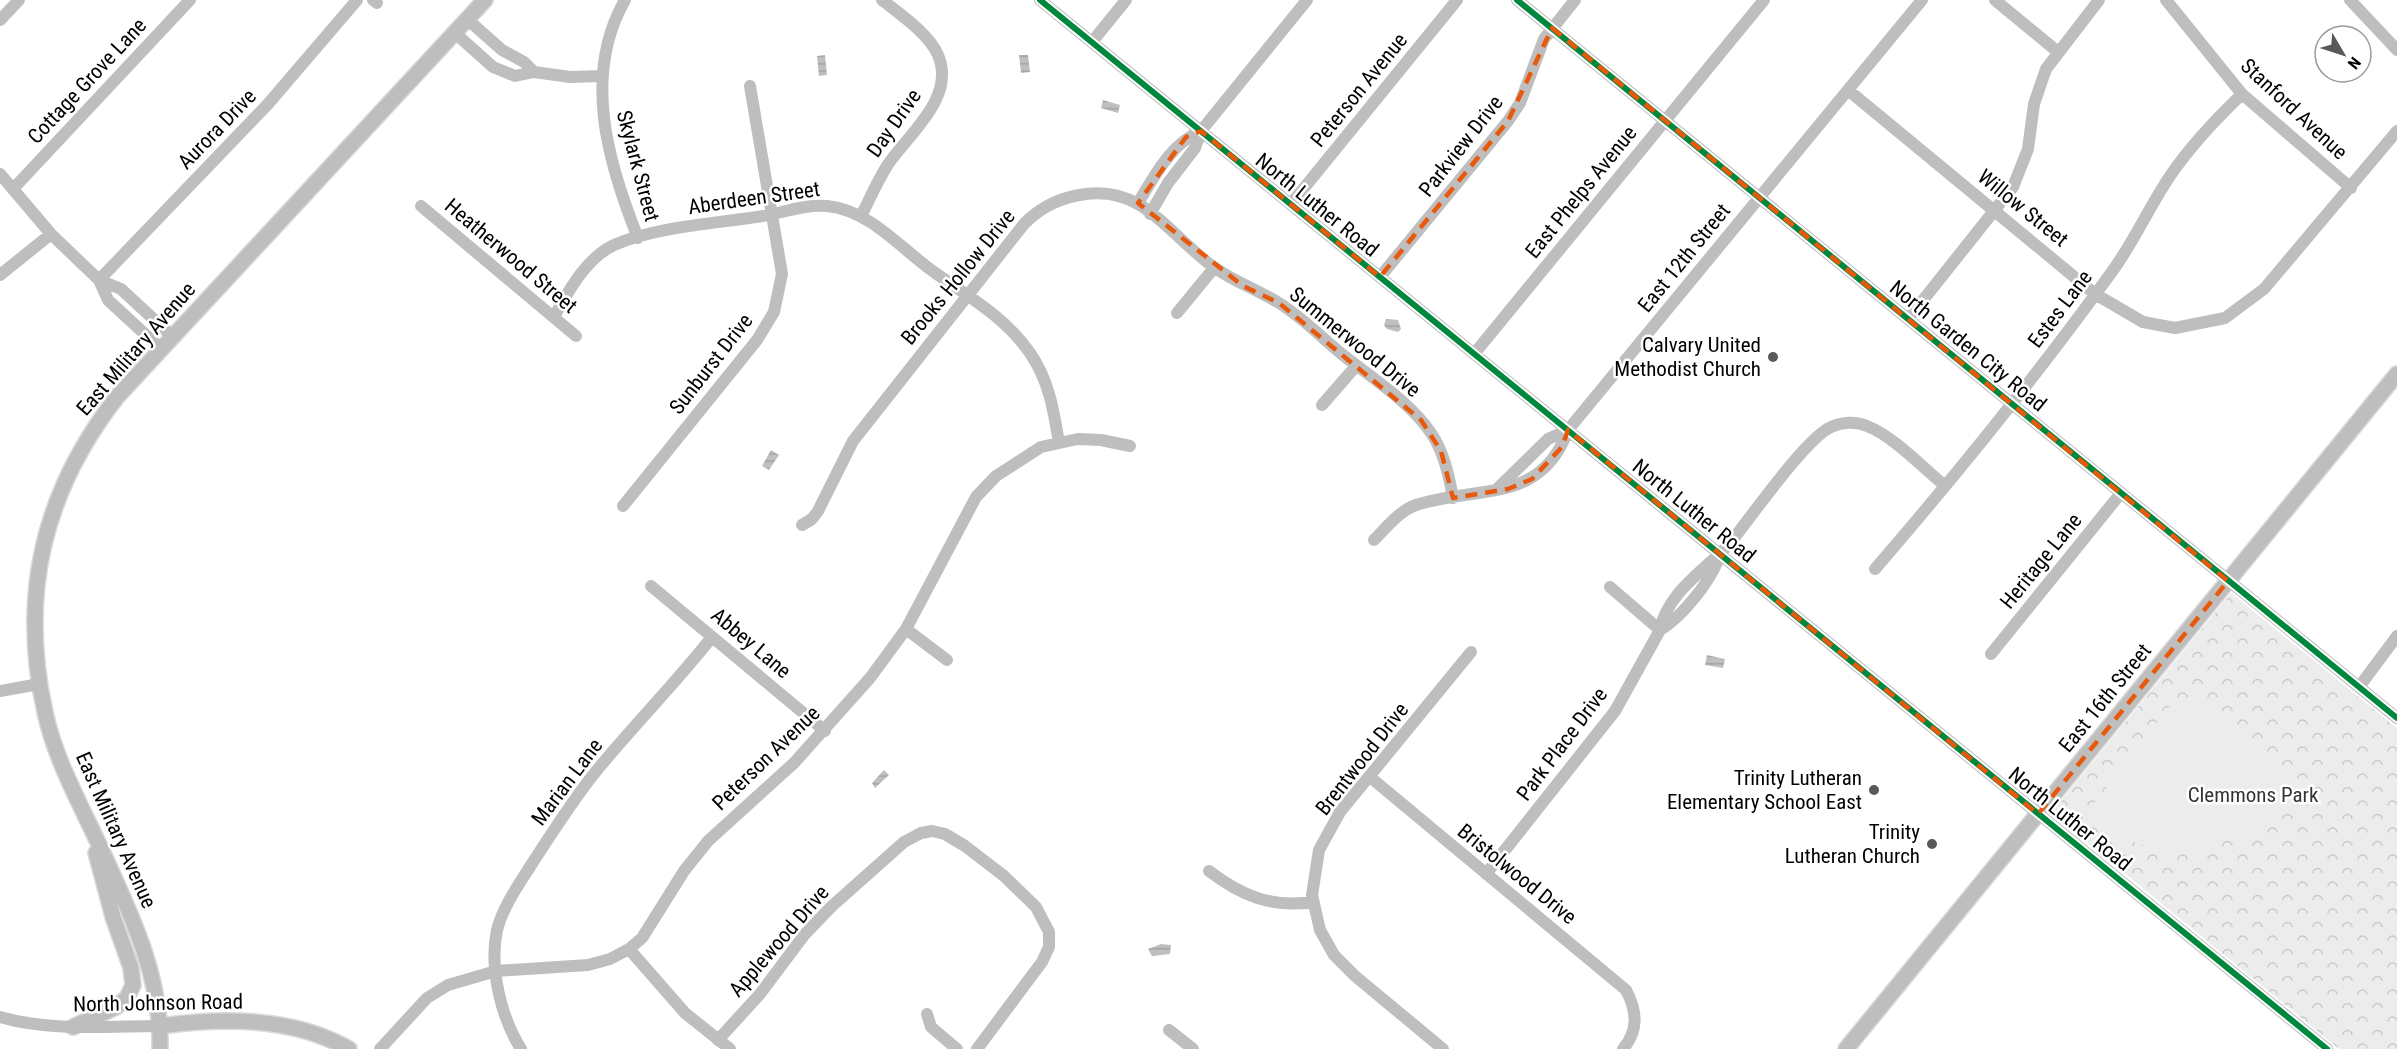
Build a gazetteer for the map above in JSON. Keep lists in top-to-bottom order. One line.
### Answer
{"streets":{"main road":["East Military Avenue","East 16th Street","North Johnson Road"],"street":["Cottage Grove Lane","Peterson Avenue","Stanford Avenue","Day Drive","Aurora Drive","Parkview Drive","Skylark Street","East Phelps Avenue","Aberdeen Street","North Luther Road","Willow Street","Heatherwood Street","East 12th Street","Brooks Hollow Drive","Estes Lane","Summerwood Drive","North Garden City Road","Sunburst Drive","Heritage Lane","Abbey Lane","Park Place Drive","Brentwood Drive","Marian Lane","Bristolwood Drive","Applewood Drive"]},"crossings":[["Peterson Avenue","Aberdeen Street"],["Peterson Avenue","North Luther Road"],["Peterson Avenue","Abbey Lane"],["Peterson Avenue","Marian Lane"],["Stanford Avenue","Willow Street"],["Stanford Avenue","Estes Lane"],["Day Drive","Aberdeen Street"],["Parkview Drive","North Luther Road"],["Parkview Drive","North Garden City Road"],["Skylark Street","Aberdeen Street"],["East Phelps Avenue","North Luther Road"],["East Phelps Avenue","North Garden City Road"],["Aberdeen Street","Heatherwood Street"],["Aberdeen Street","Brooks Hollow Drive"],["Aberdeen Street","Sunburst Drive"],["North Luther Road","East 12th Street"],["North Luther Road","East 16th Street"],["North Luther Road","Park Place Drive"],["Willow Street","East 12th Street"],["Willow Street","Estes Lane"],["East 12th Street","Summerwood Drive"],["East 12th Street","North Garden City Road"],["Brooks Hollow Drive","Summerwood Drive"],["Estes Lane","North Garden City Road"],["Estes Lane","Park Place Drive"],["North Garden City Road","Heritage Lane"],["North Garden City Road","East 16th Street"],["East Military Avenue","North Johnson Road"],["Abbey Lane","Marian Lane"],["Park Place Drive","Bristolwood Drive"],["Brentwood Drive","Bristolwood Drive"]],"parks":["Clemmons Park"],"places":["Calvary United Methodist Church","Trinity Lutheran Elementary School East","Trinity Lutheran Church"],"north":"bottom right"}
